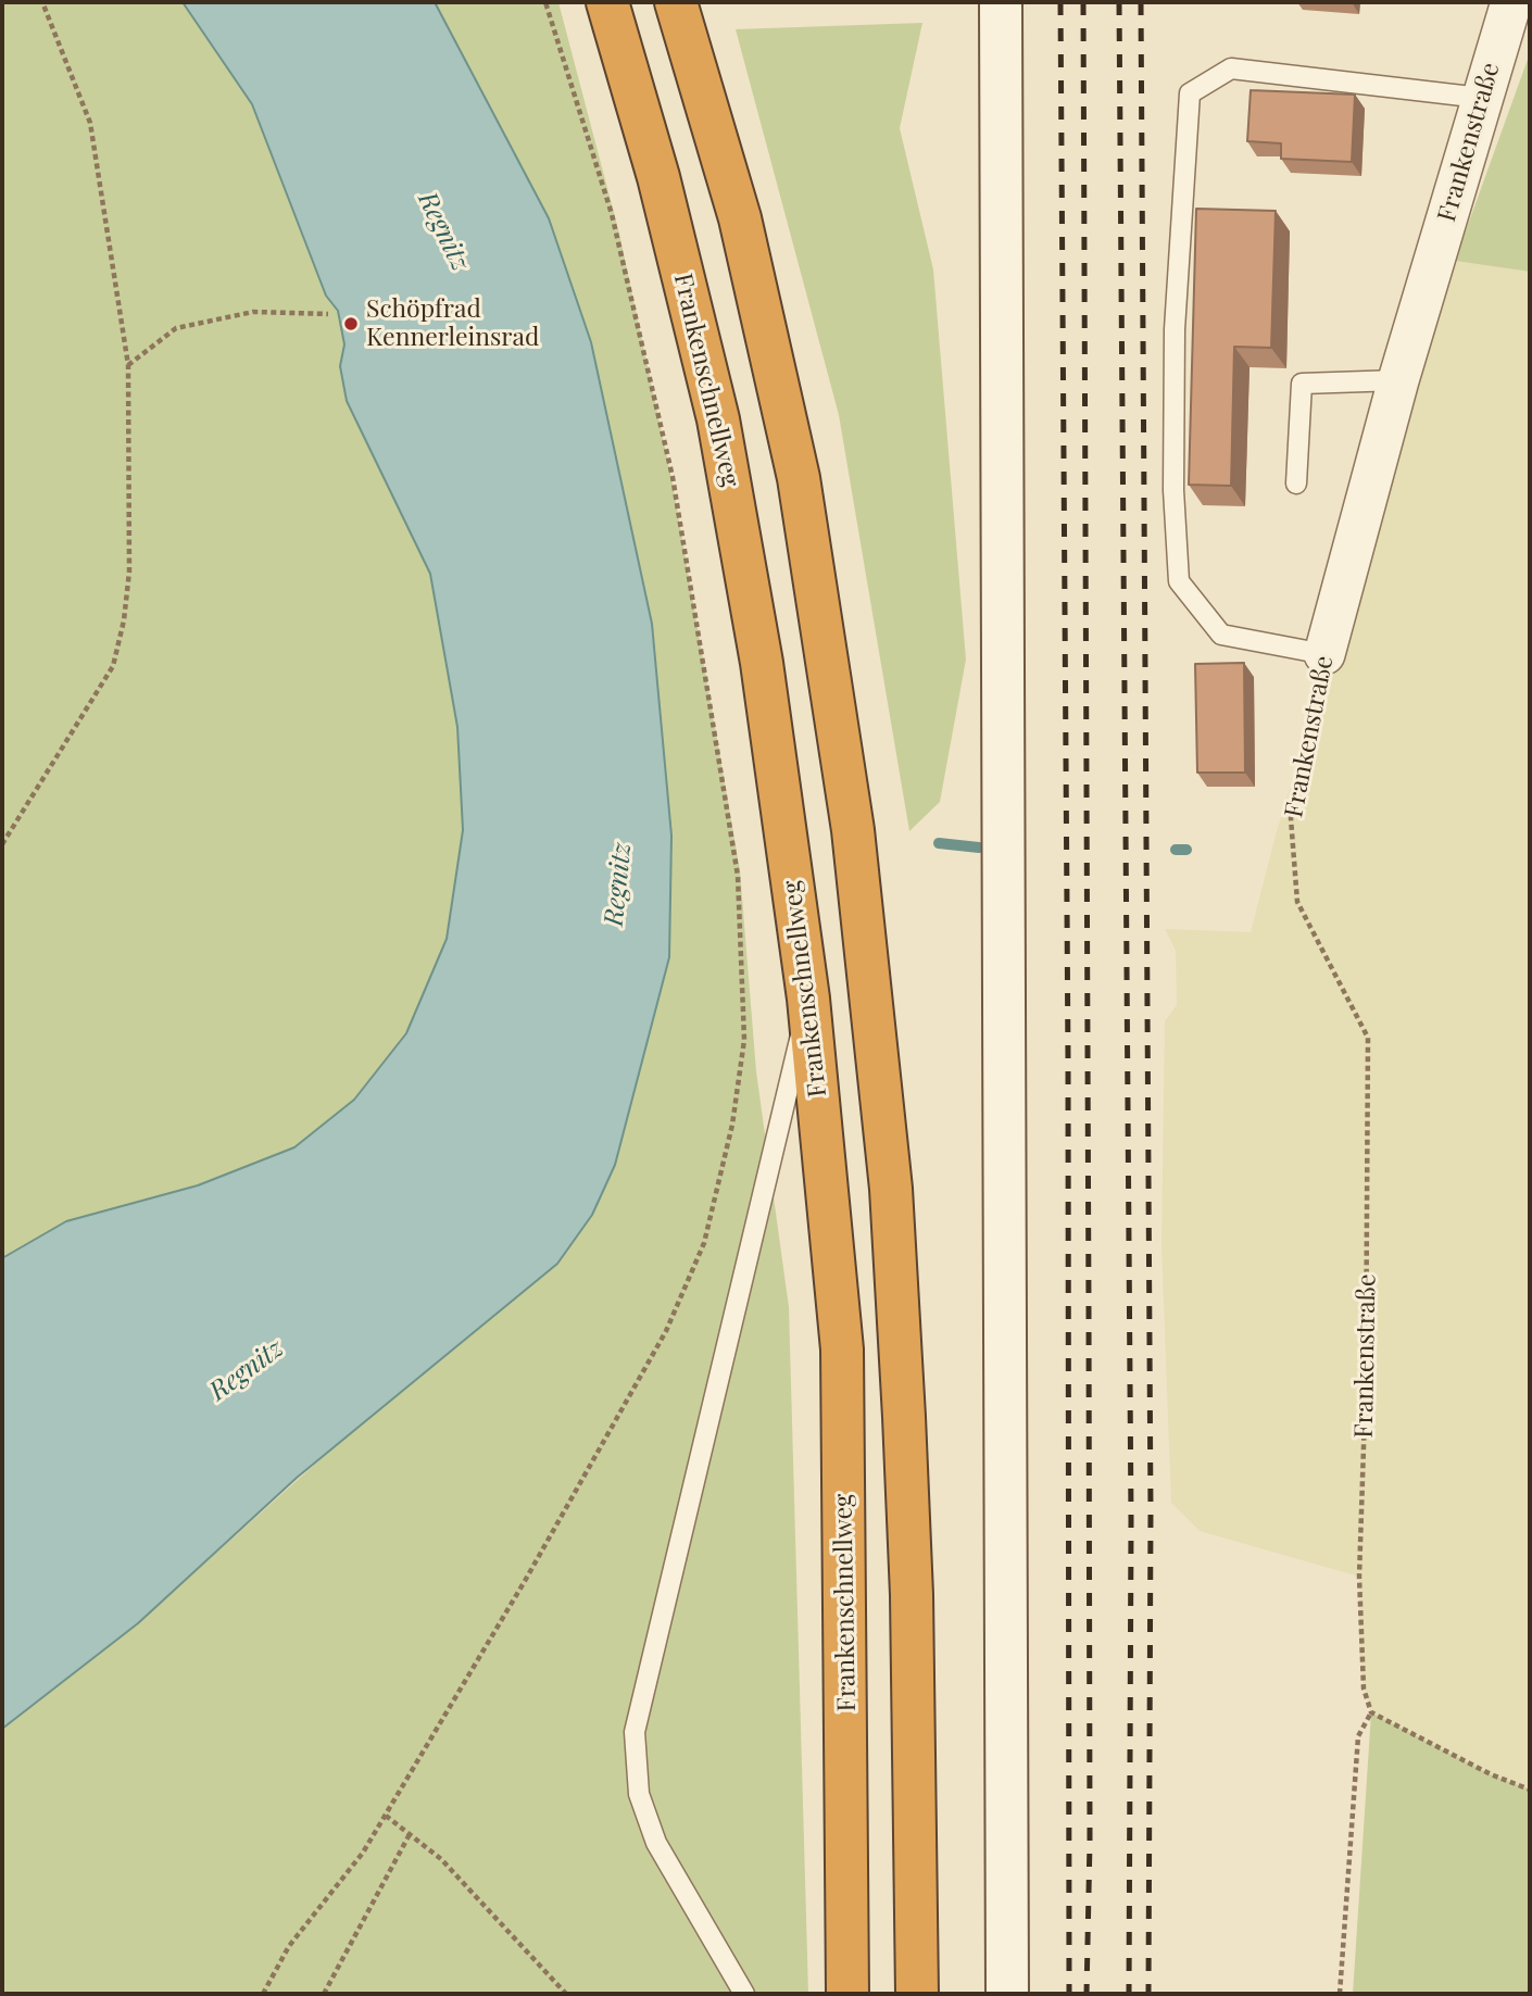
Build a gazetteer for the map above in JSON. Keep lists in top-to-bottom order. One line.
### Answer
{"streets":{"highway":["Frankenschnellweg"],"street":["Frankenstraße"]},"water":["Regnitz"],"places":["Schöpfrad Kennerleinsrad"]}
